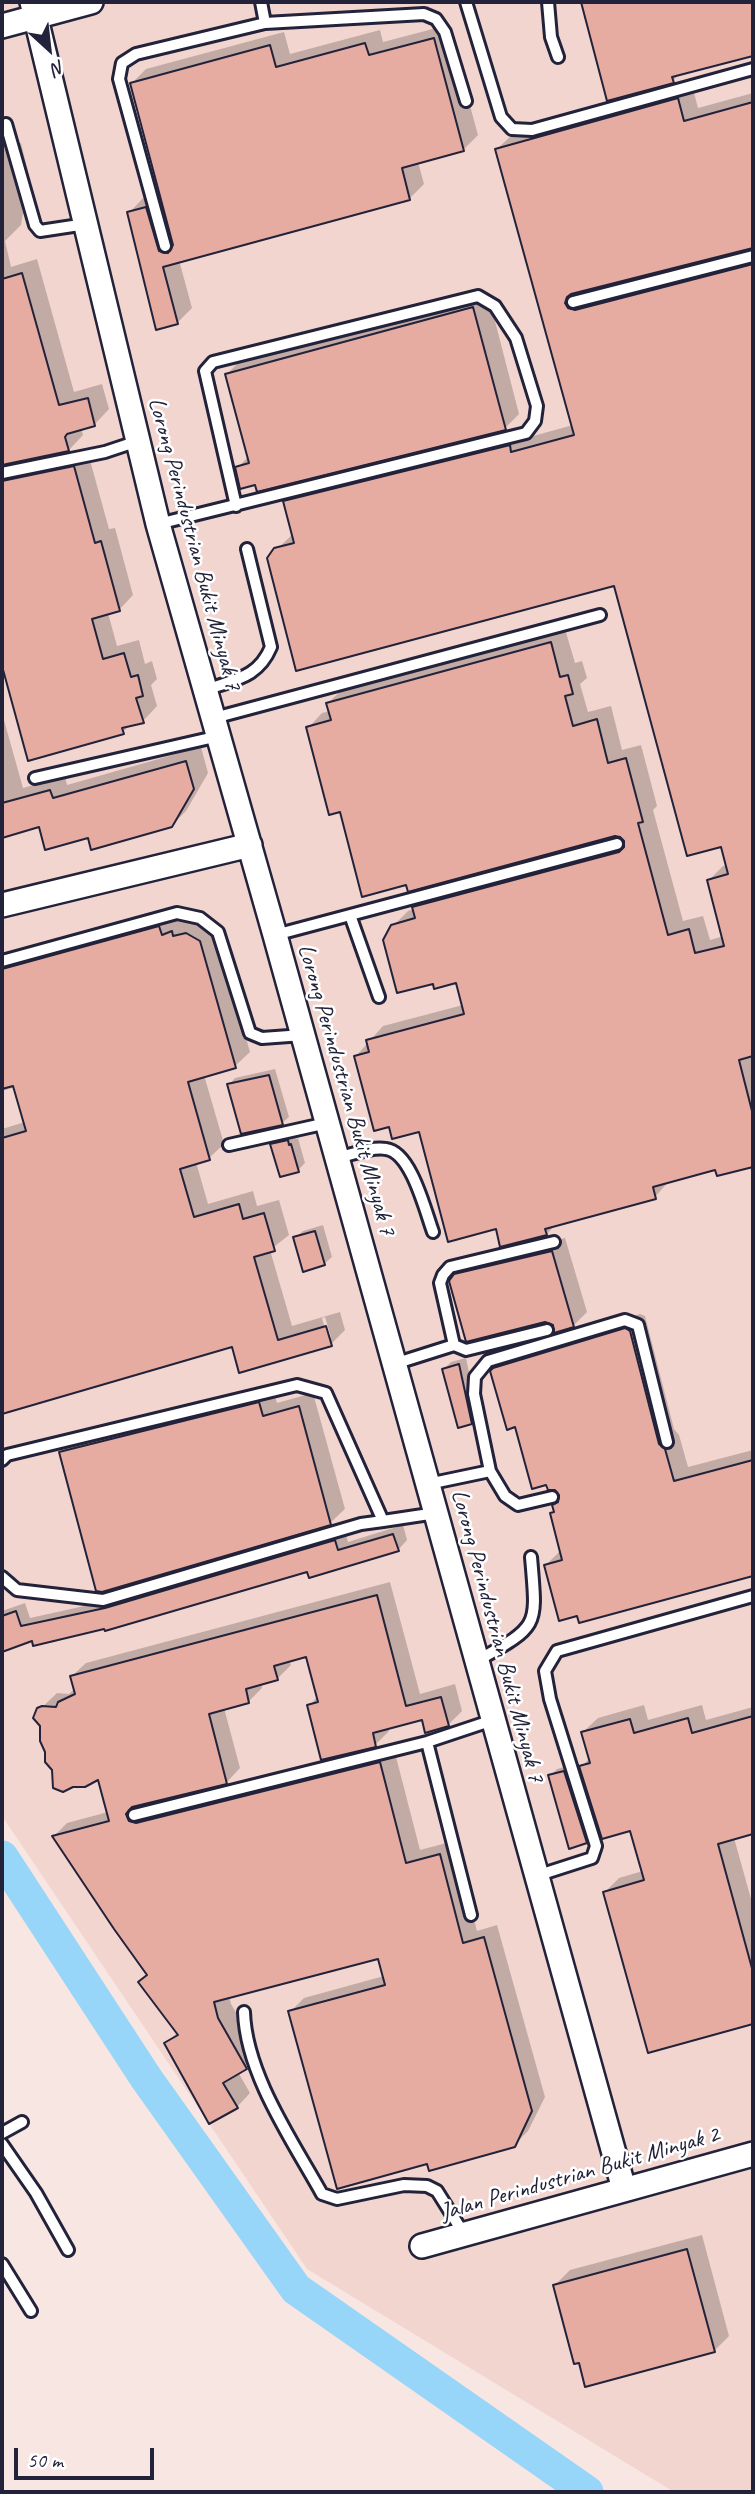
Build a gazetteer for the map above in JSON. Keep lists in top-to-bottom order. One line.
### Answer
{"streets":{"street":["Lorong Perindustrian Bukit Minyak 7","Jalan Perindustrian Bukit Minyak 2"]},"crossings":[["Lorong Perindustrian Bukit Minyak 7","Jalan Perindustrian Bukit Minyak 2"]],"scale_bar":"50 m","north":"bottom right"}
